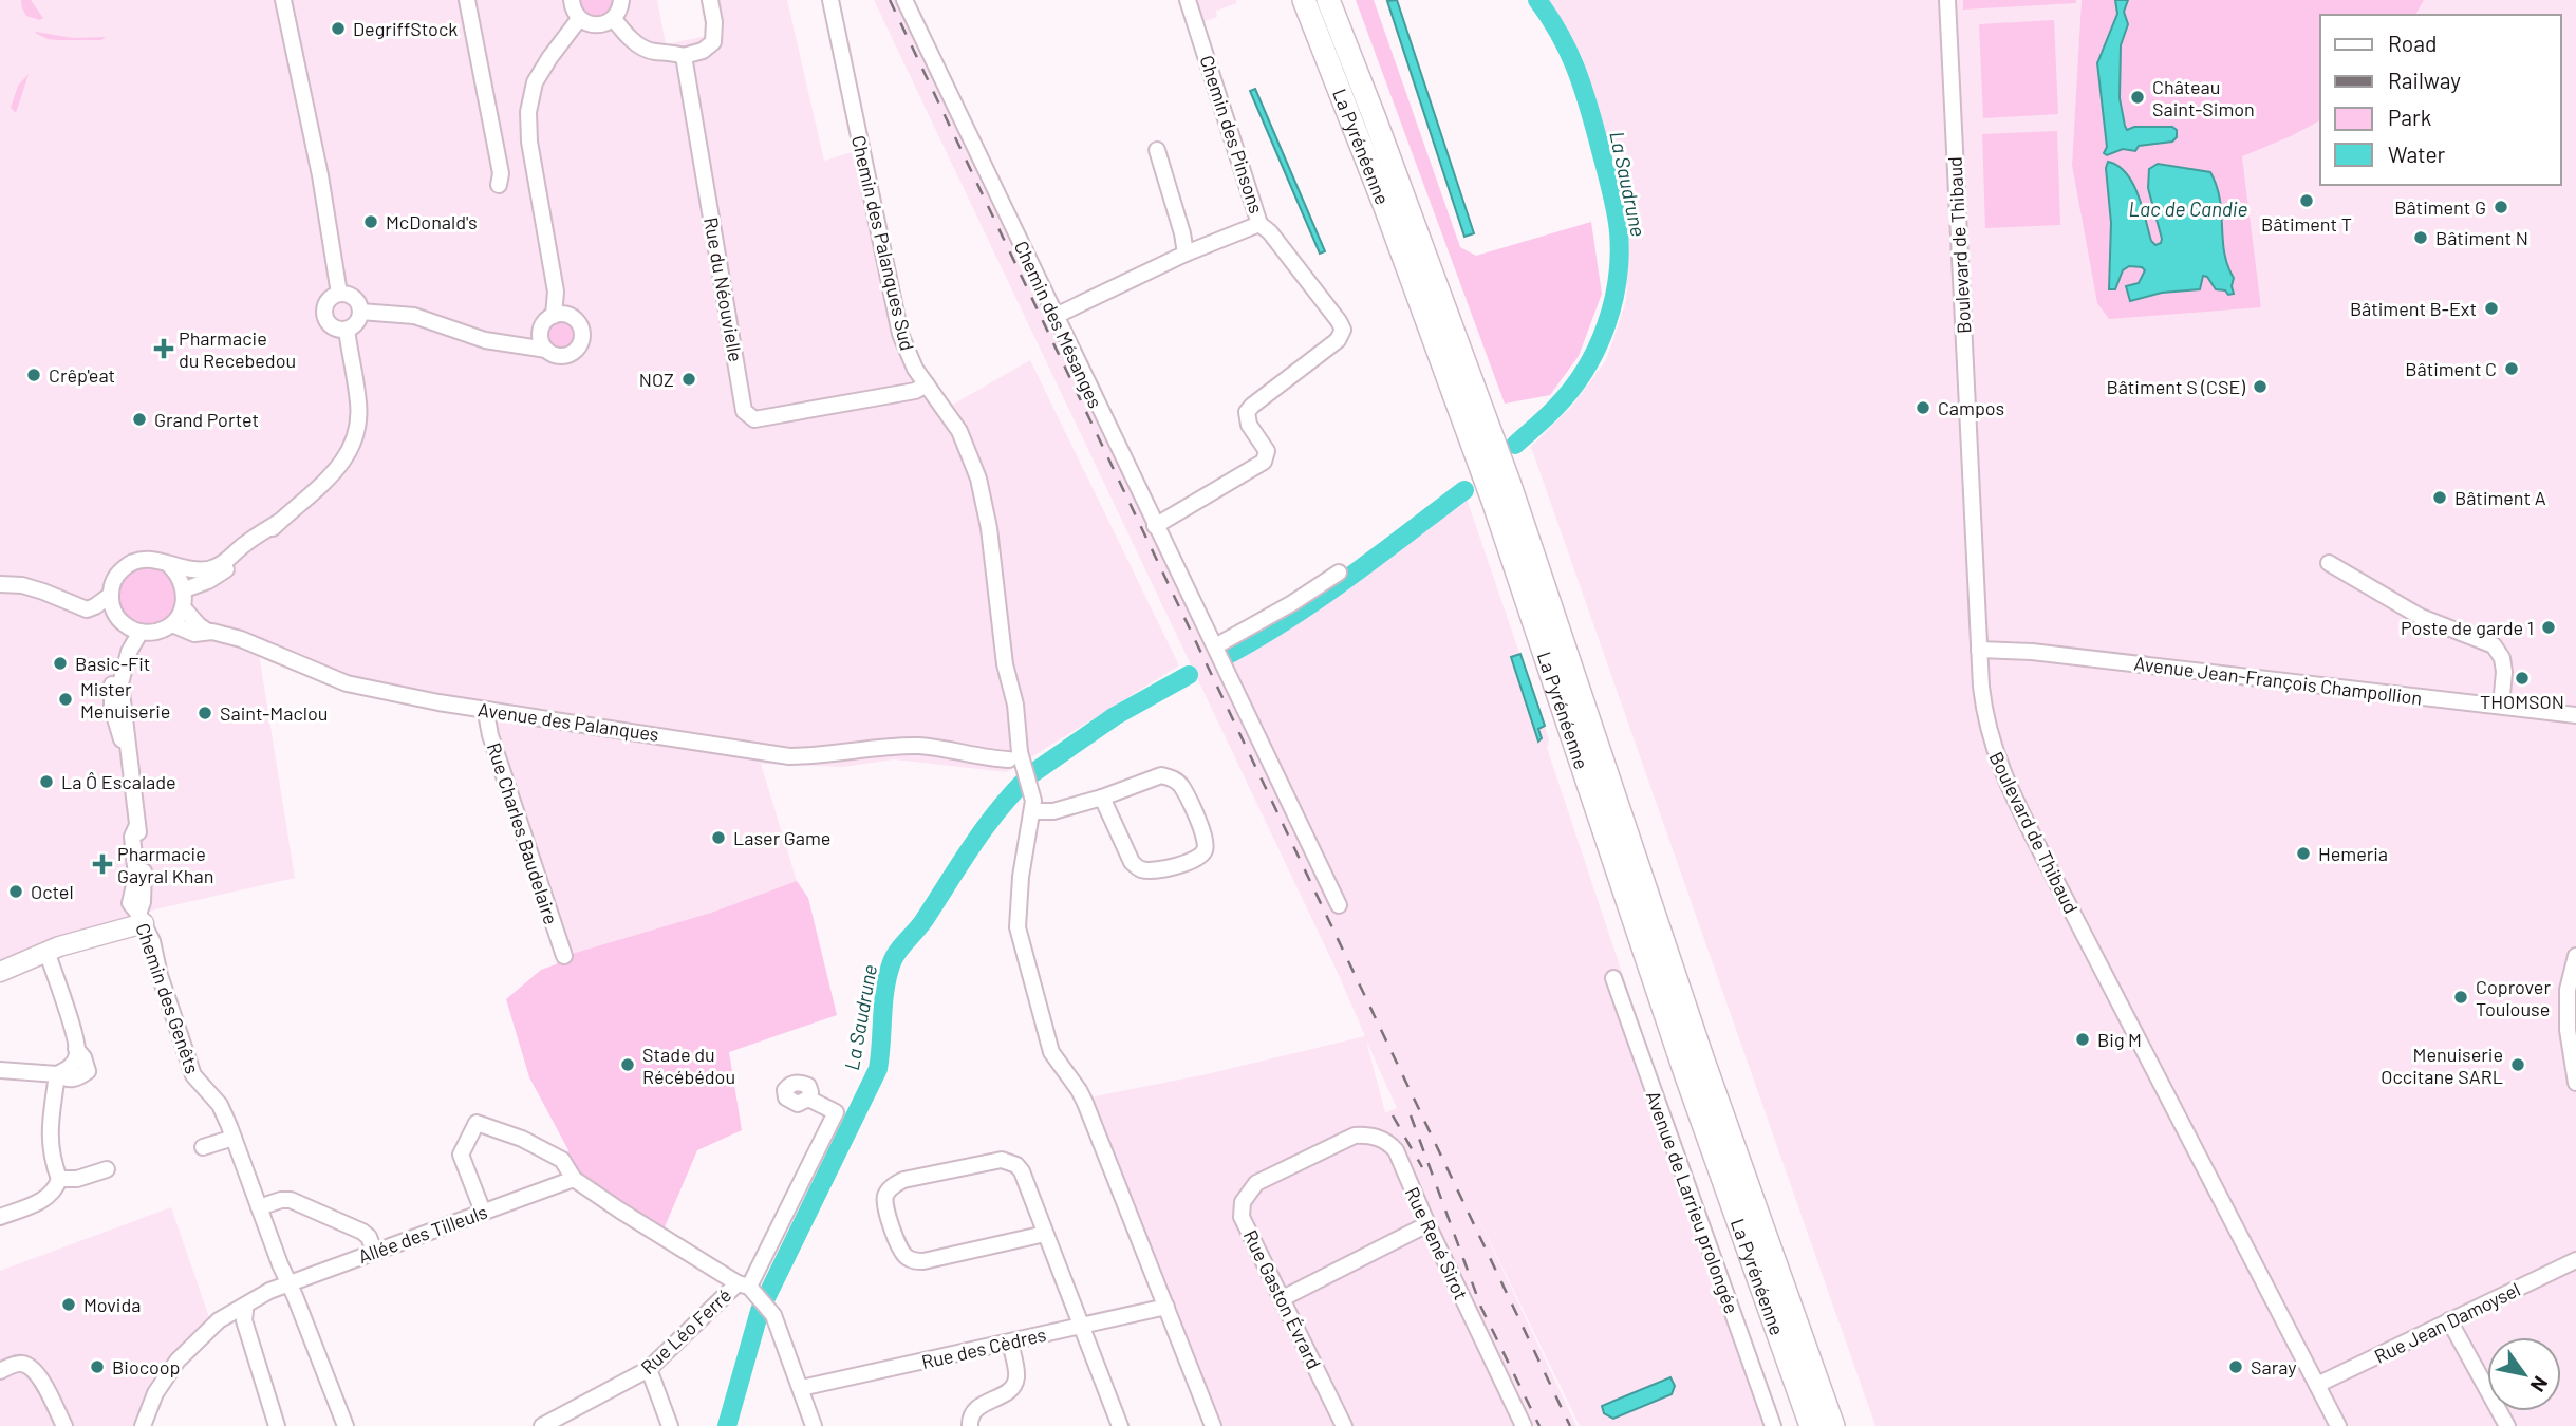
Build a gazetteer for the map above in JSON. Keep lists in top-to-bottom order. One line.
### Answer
{"streets":{"highway":["La Pyrénéenne"],"street":["Chemin des Pinsons","Chemin des Palanques Sud","Boulevard de Thibaud","Rue du Néouvielle","Chemin des Mésanges","Avenue Jean-François Champollion","Avenue des Palanques","Rue Charles Baudelaire","Chemin des Genêts","Avenue de Larrieu prolongée","Allée des Tilleuls","Rue René Sirot","Rue Gaston Évrard","Rue Jean Damoysel","Rue Léo Ferré","Rue des Cèdres"]},"crossings":[["Chemin des Pinsons","Chemin des Mésanges"],["Chemin des Palanques Sud","Rue du Néouvielle"],["Chemin des Palanques Sud","Avenue des Palanques"],["Boulevard de Thibaud","Avenue Jean-François Champollion"],["Boulevard de Thibaud","Rue Jean Damoysel"],["Avenue des Palanques","Rue Charles Baudelaire"],["Avenue des Palanques","Chemin des Genêts"],["Chemin des Genêts","Allée des Tilleuls"],["Rue René Sirot","Rue Gaston Évrard"]],"water":["La Saudrune","Lac de Candie"],"places":{"other":["DegriffStock","Château Saint-Simon","Bâtiment T","Bâtiment G","McDonald's","Bâtiment N","Bâtiment B-Ext","Bâtiment C","Crêp'eat","NOZ","Bâtiment S (CSE)","Campos","Grand Portet","Bâtiment A","Poste de garde 1","Basic-Fit","THOMSON","Mister Menuiserie","Saint-Maclou","La Ô Escalade","Laser Game","Hemeria","Octel","Coprover Toulouse","Big M","Stade du Récébédou","Menuiserie Occitane SARL","Movida","Biocoop","Saray"],"health":["Pharmacie du Recebedou","Pharmacie Gayral Khan"]},"legend":["Road","Railway","Park","Water"],"north":"bottom right"}
